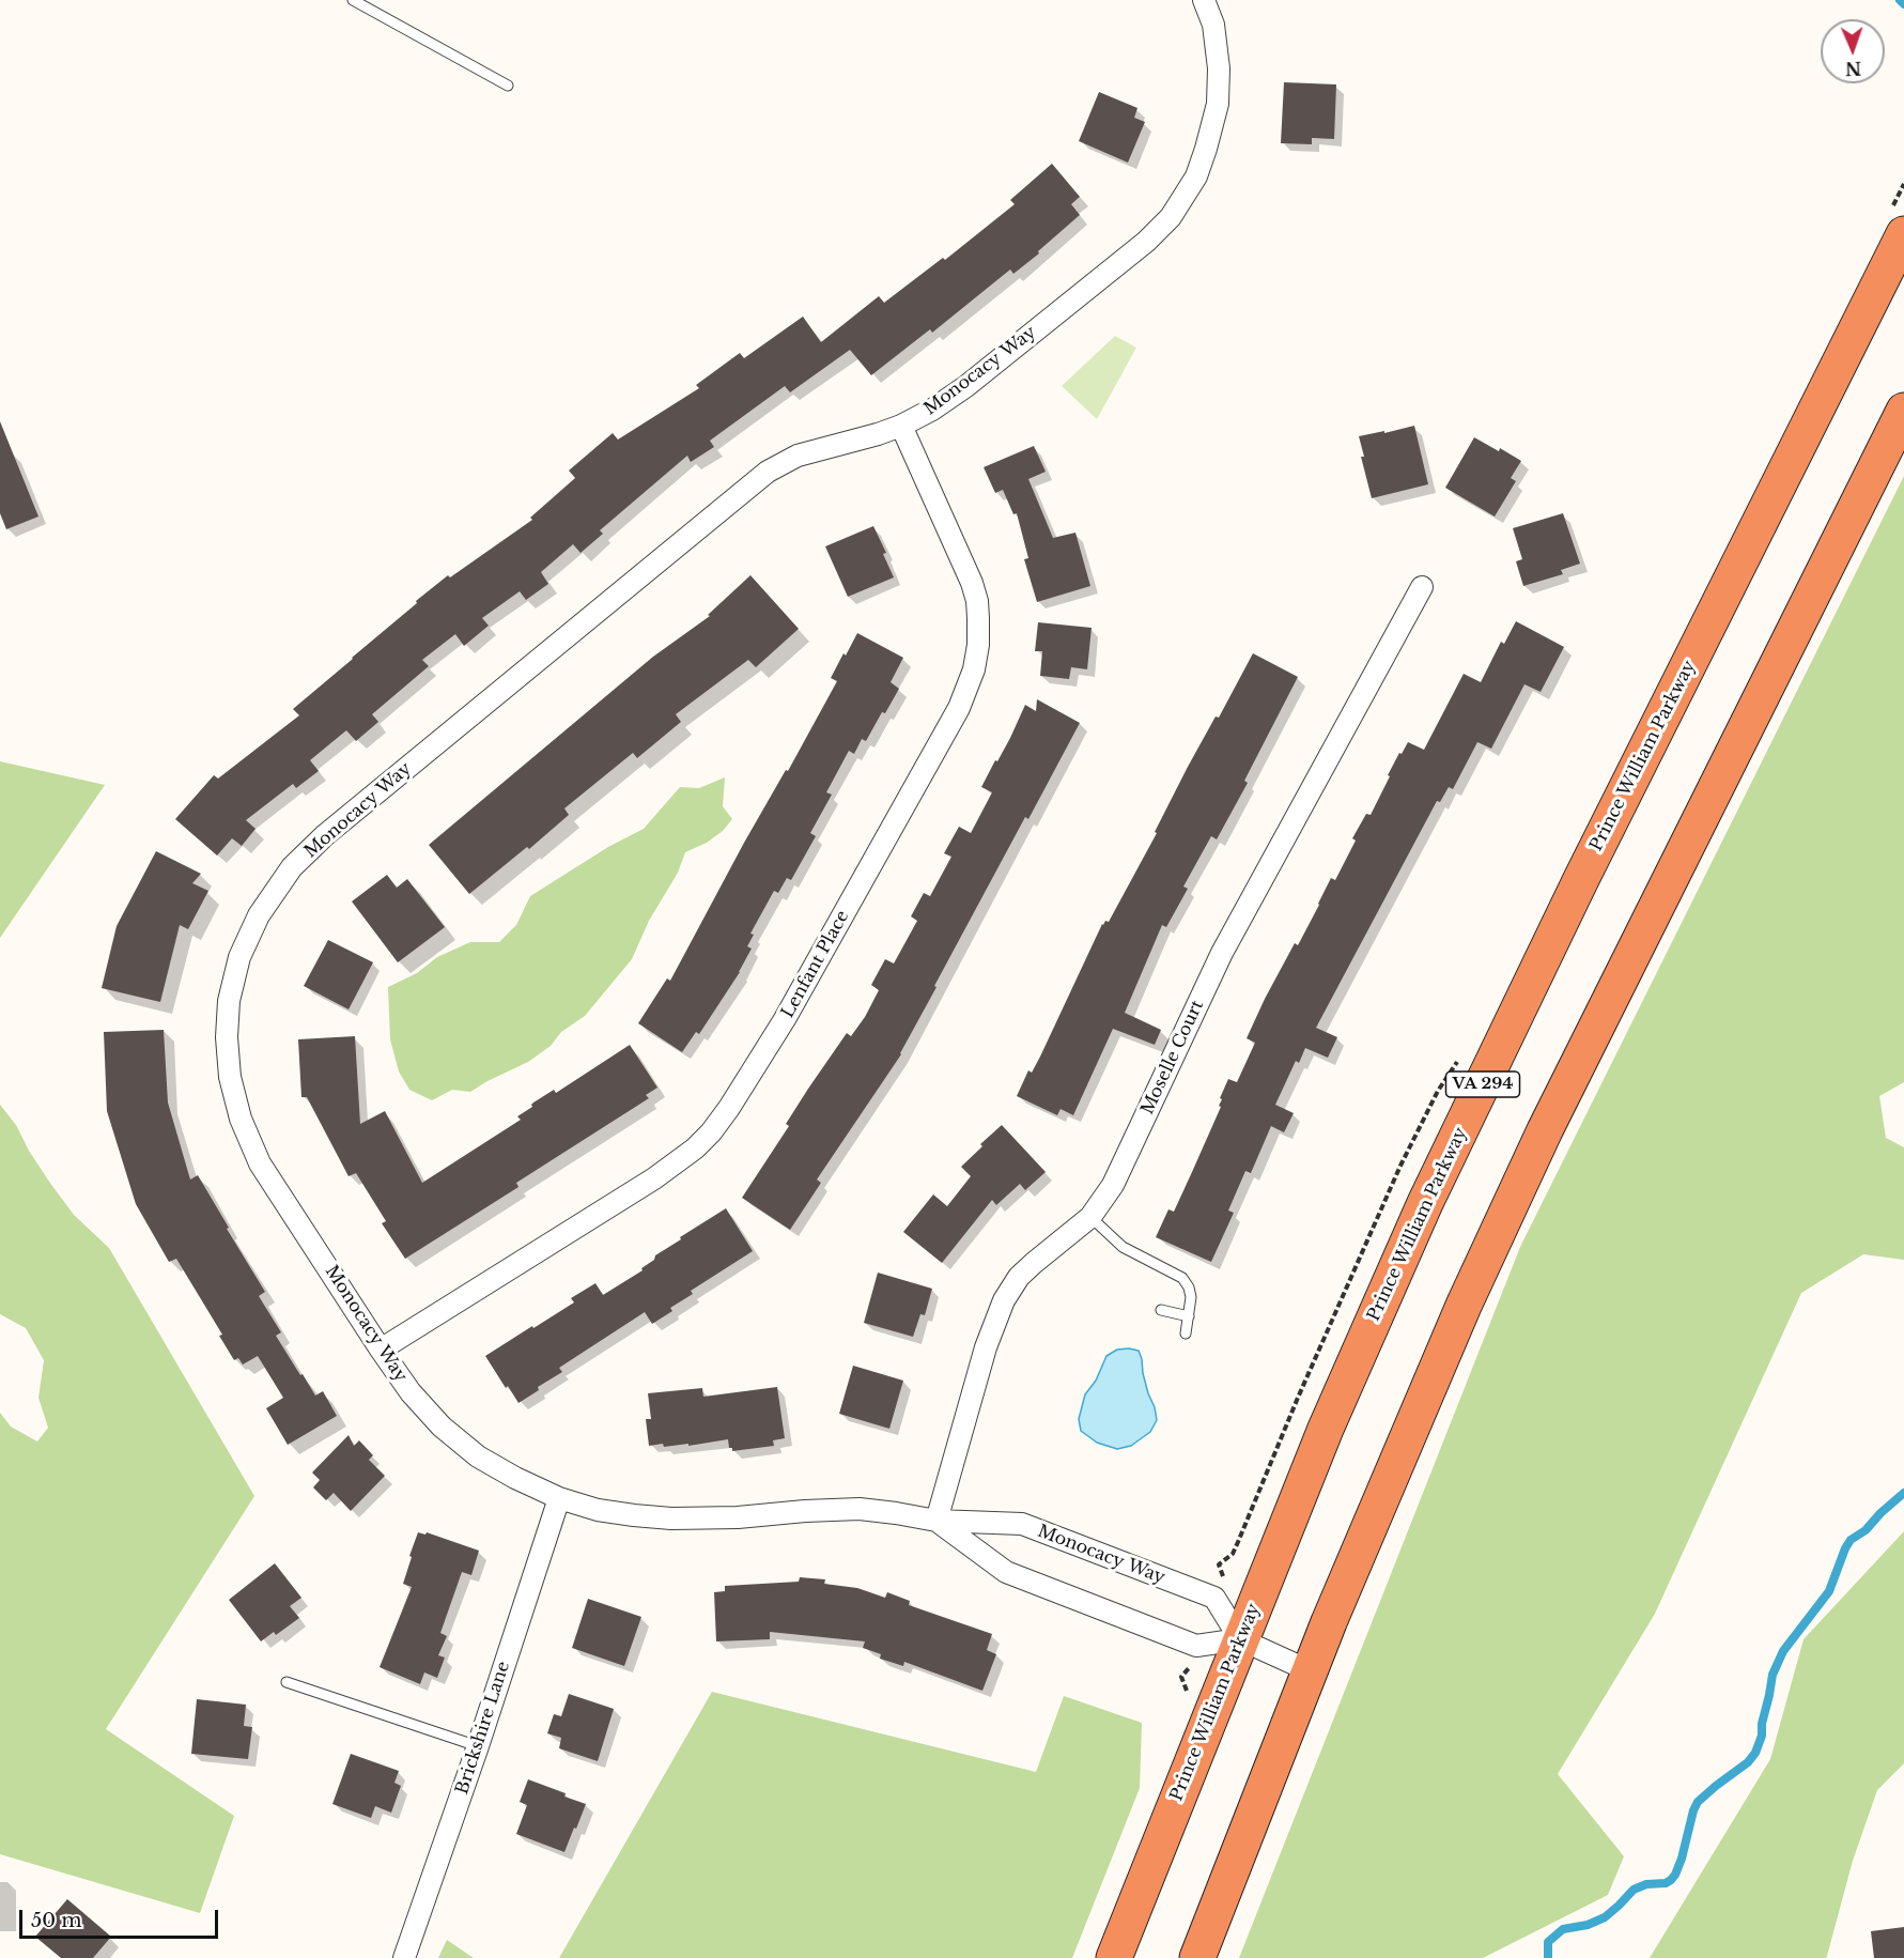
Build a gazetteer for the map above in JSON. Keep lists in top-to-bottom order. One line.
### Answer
{"streets":{"highway":["Prince William Parkway","VA 294"],"street":["Monocacy Way","Lenfant Place","Moselle Court","Brickshire Lane"]},"crossings":[["Monocacy Way","Prince William Parkway"],["Monocacy Way","Lenfant Place"],["Monocacy Way","Moselle Court"],["Monocacy Way","Brickshire Lane"]],"scale_bar":"50 m","north":"bottom"}
